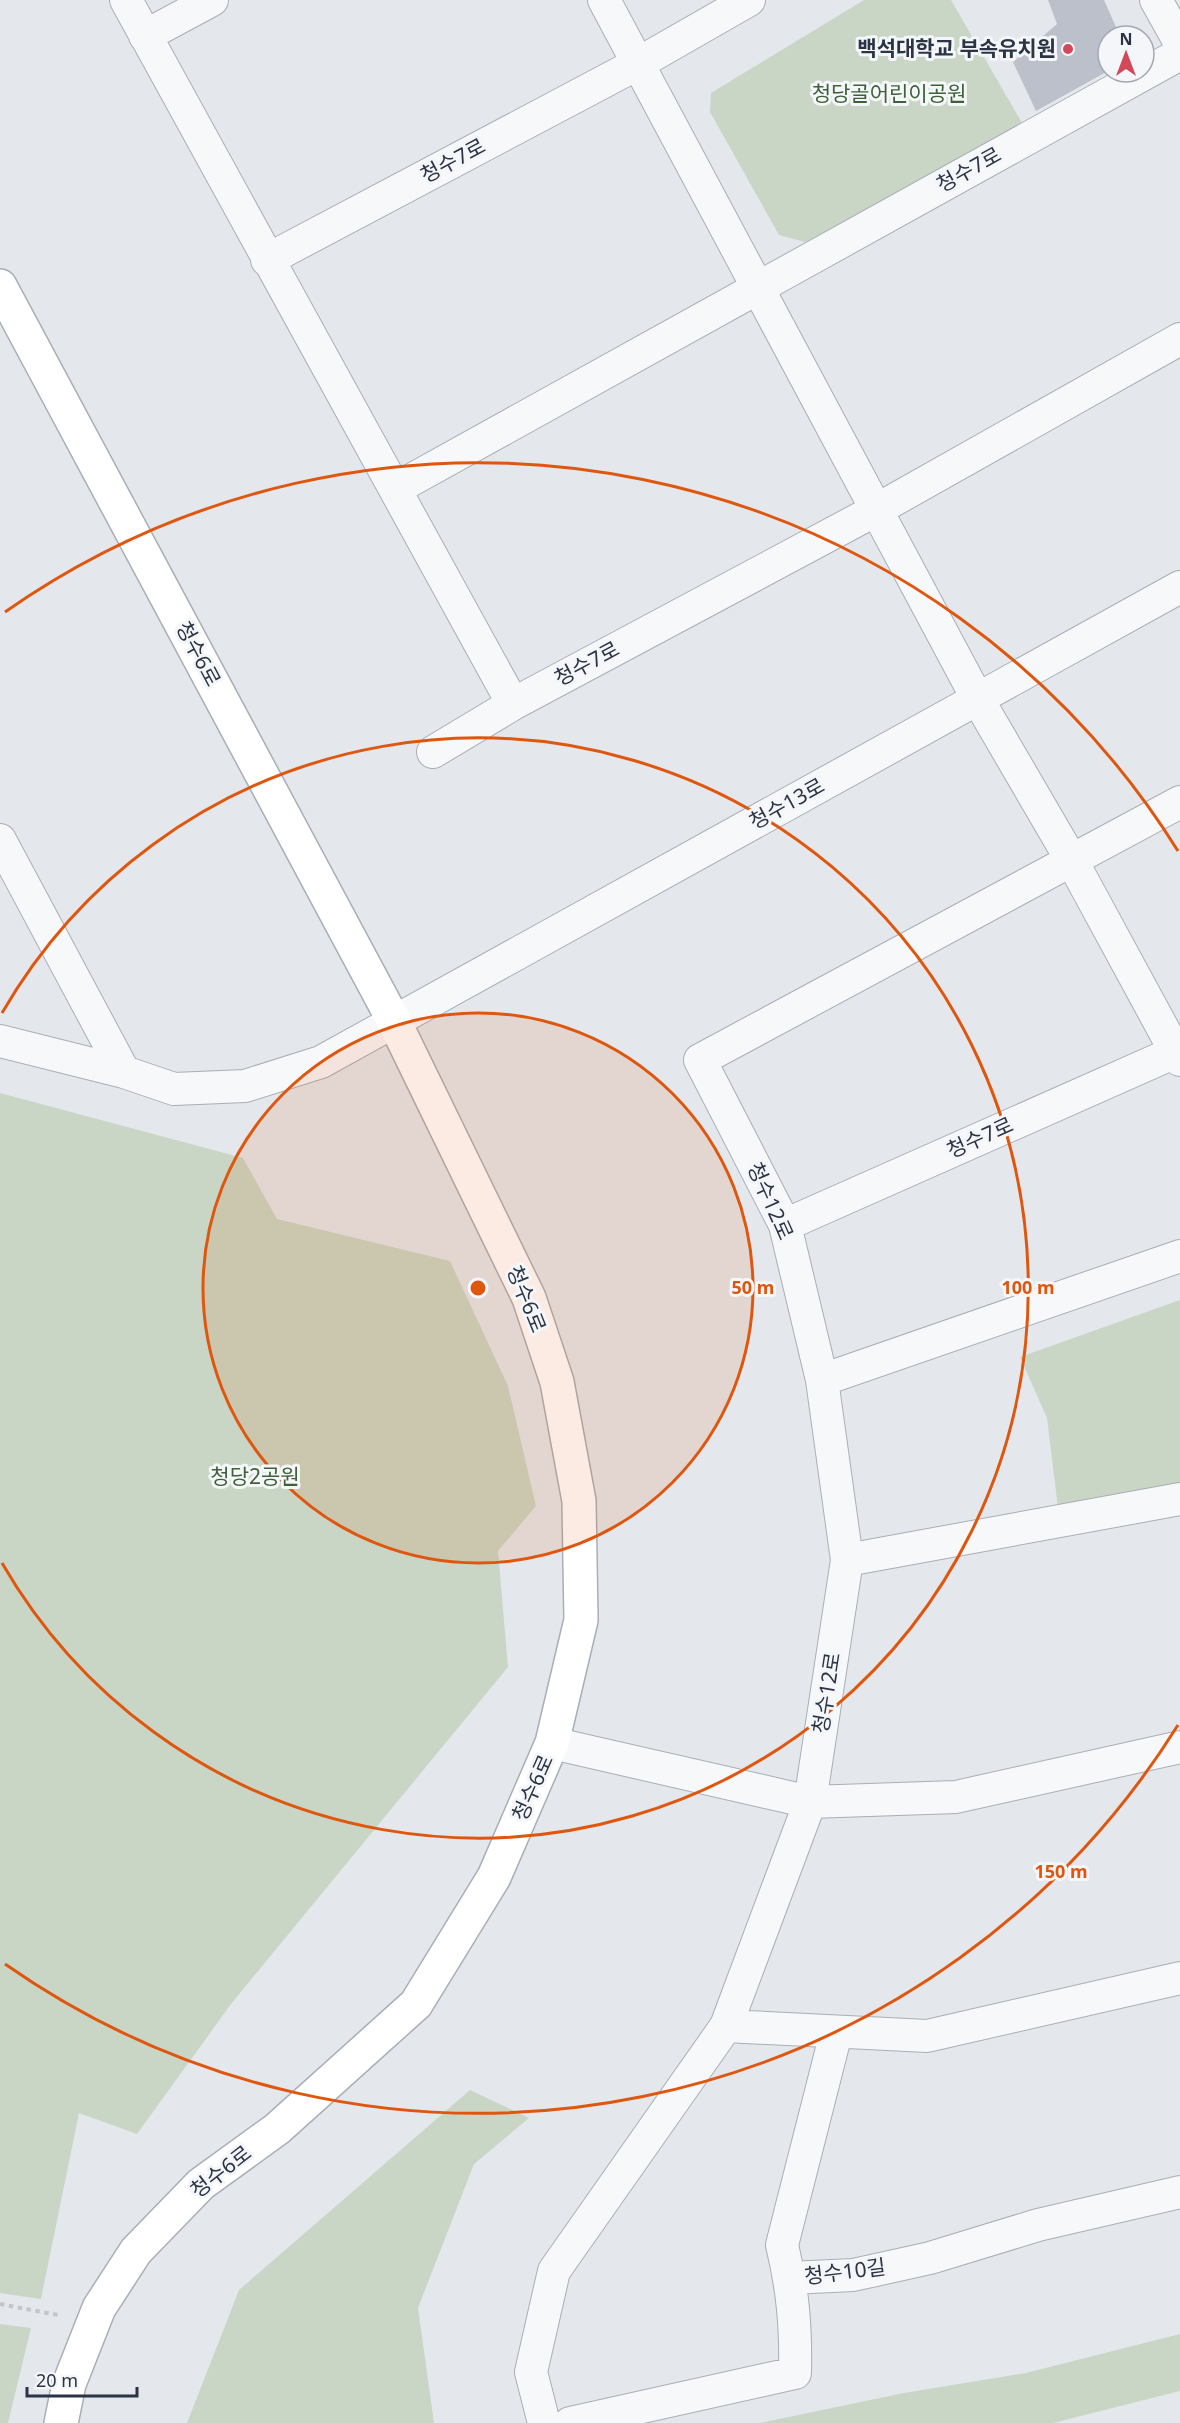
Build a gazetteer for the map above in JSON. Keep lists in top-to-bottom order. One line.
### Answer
{"streets":{"street":["청수7로","청수6로","청수13로","청수12로","청수10길"]},"crossings":[["청수7로","청수13로"],["청수7로","청수12로"],["청수6로","청수13로"]],"parks":["청당골어린이공원","청당2공원"],"places":["백석대학교 부속유치원"],"scale_bar":"20 m","north":"top","rings":["50 m","100 m","150 m"]}
